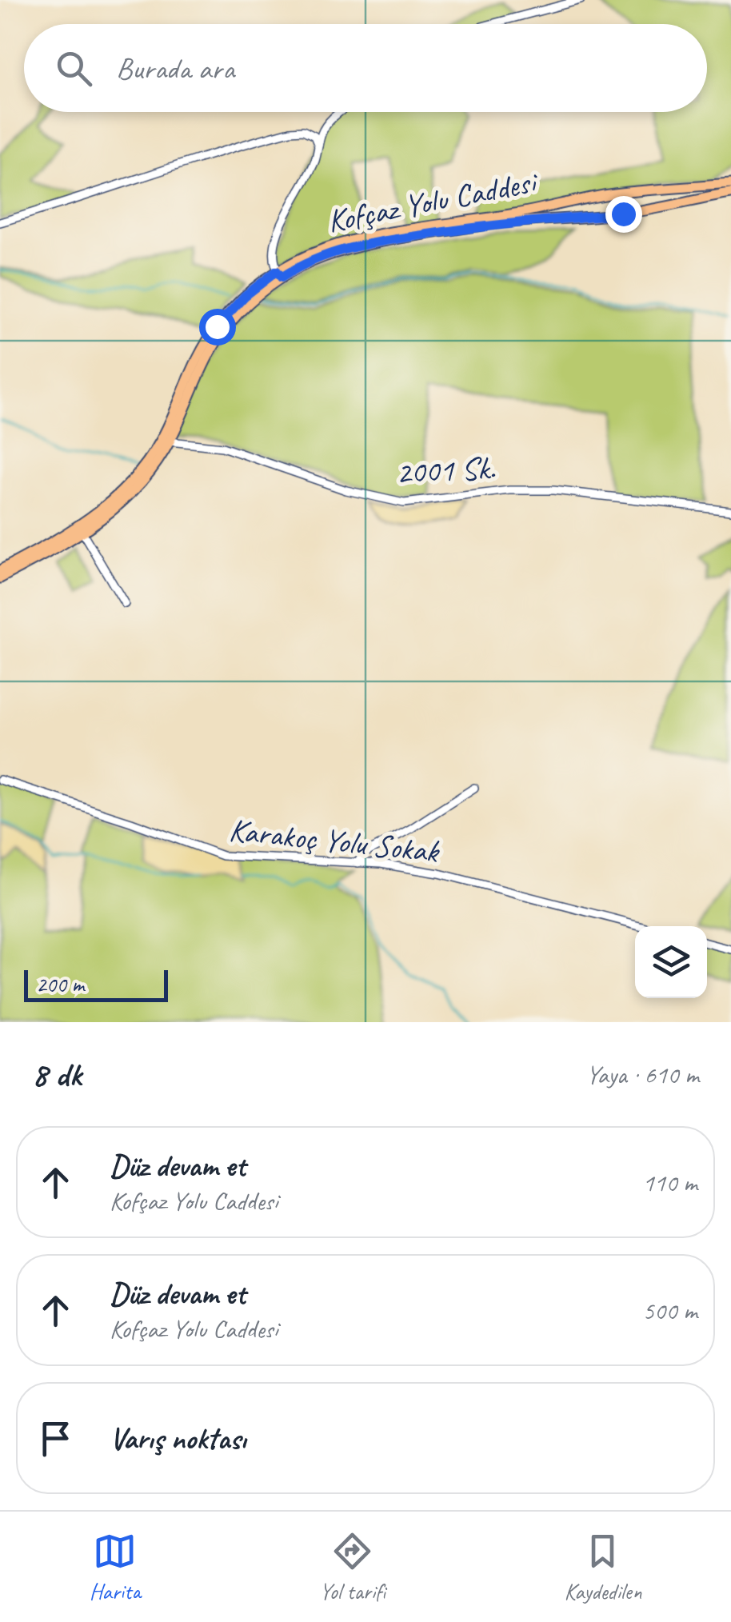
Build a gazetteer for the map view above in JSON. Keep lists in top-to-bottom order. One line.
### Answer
{"streets":{"main road":["Kofçaz Yolu Caddesi"],"street":["2001 Sk.","Karakoç Yolu Sokak"]},"crossings":[["Kofçaz Yolu Caddesi","2001 Sk."]],"scale_bar":"200 m","page":{"search":"Burada ara","scale":"200 m","heading":["8 dk","Yaya · 610 m"],"list":[["Düz devam et","Kofçaz Yolu Caddesi","110 m"],["Düz devam et","Kofçaz Yolu Caddesi","500 m"],"Varış noktası"],"nav":["Harita","Yol tarifi","Kaydedilen"]}}
